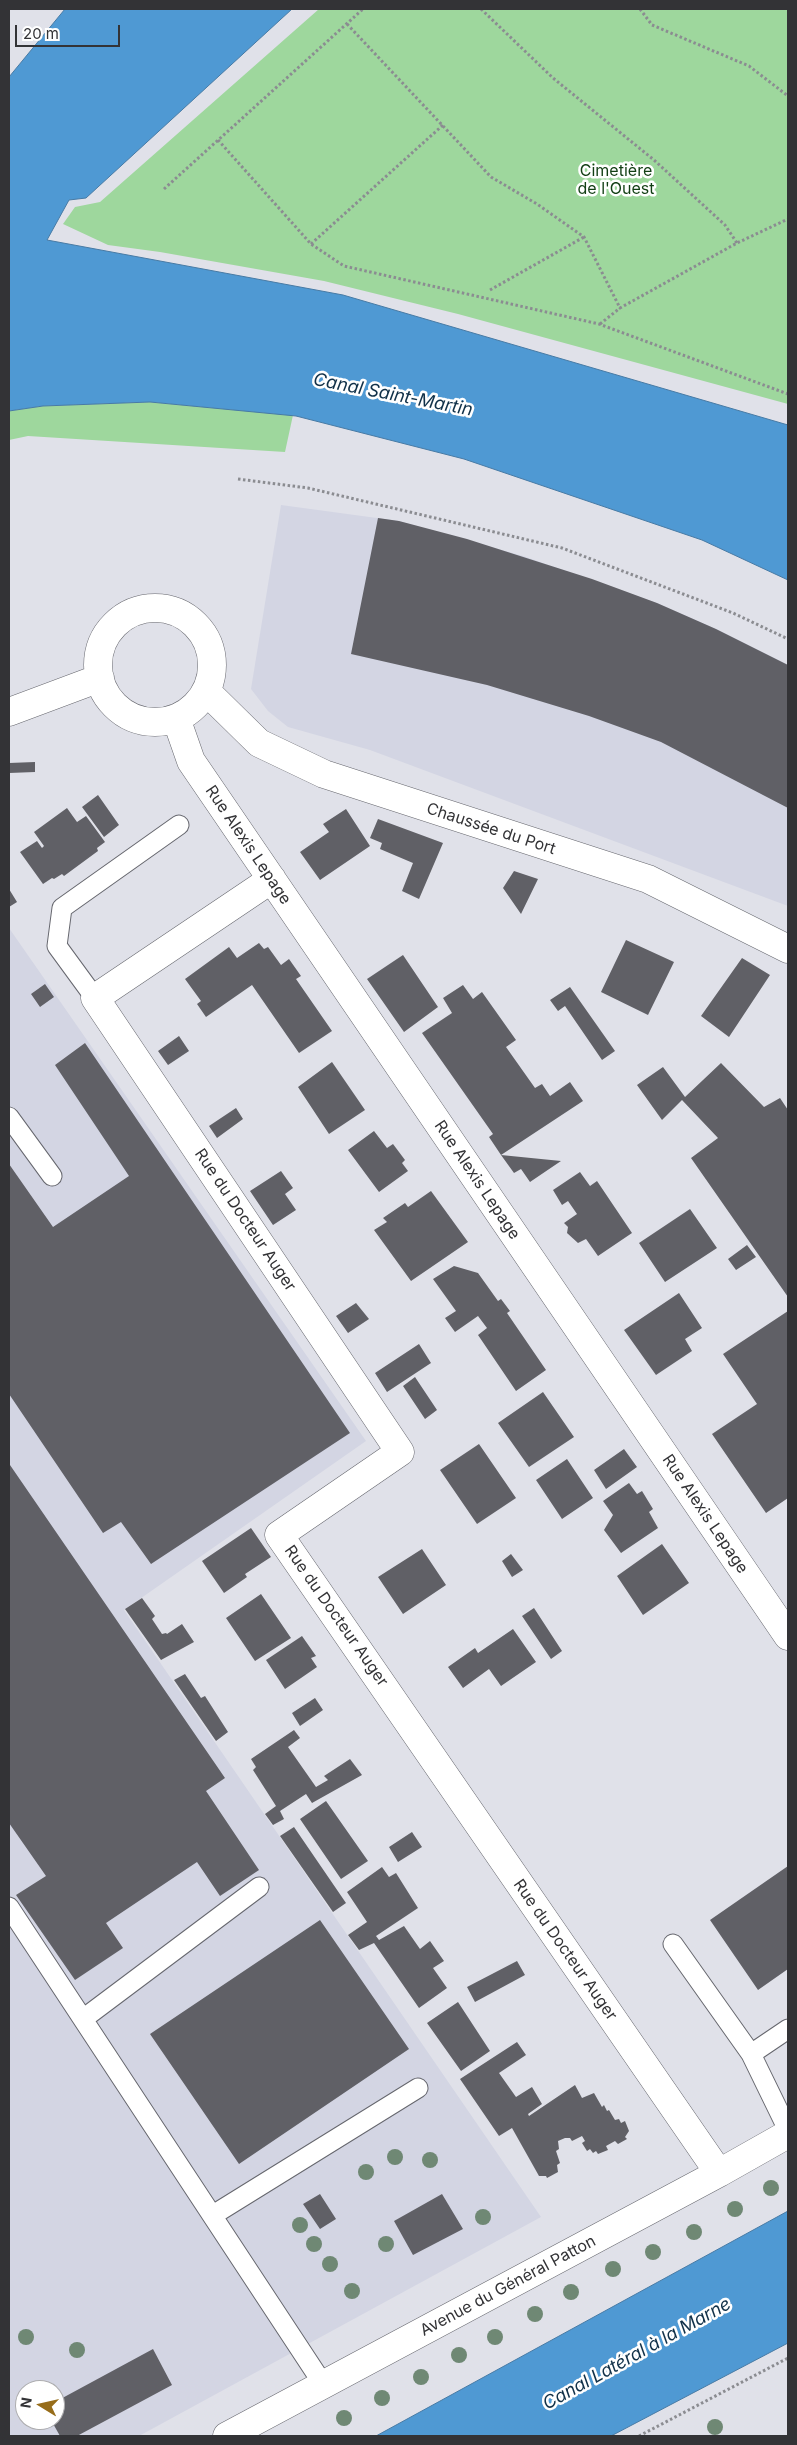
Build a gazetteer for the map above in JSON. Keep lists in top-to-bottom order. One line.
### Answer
{"streets":{"street":["Chaussée du Port","Rue Alexis Lepage","Rue du Docteur Auger","Avenue du Général Patton"]},"crossings":[["Chaussée du Port","Rue Alexis Lepage"],["Rue du Docteur Auger","Avenue du Général Patton"]],"water":["Canal Saint-Martin","Canal Latéral à la Marne"],"parks":["Cimetière de l'Ouest"],"scale_bar":"20 m","north":"left"}
